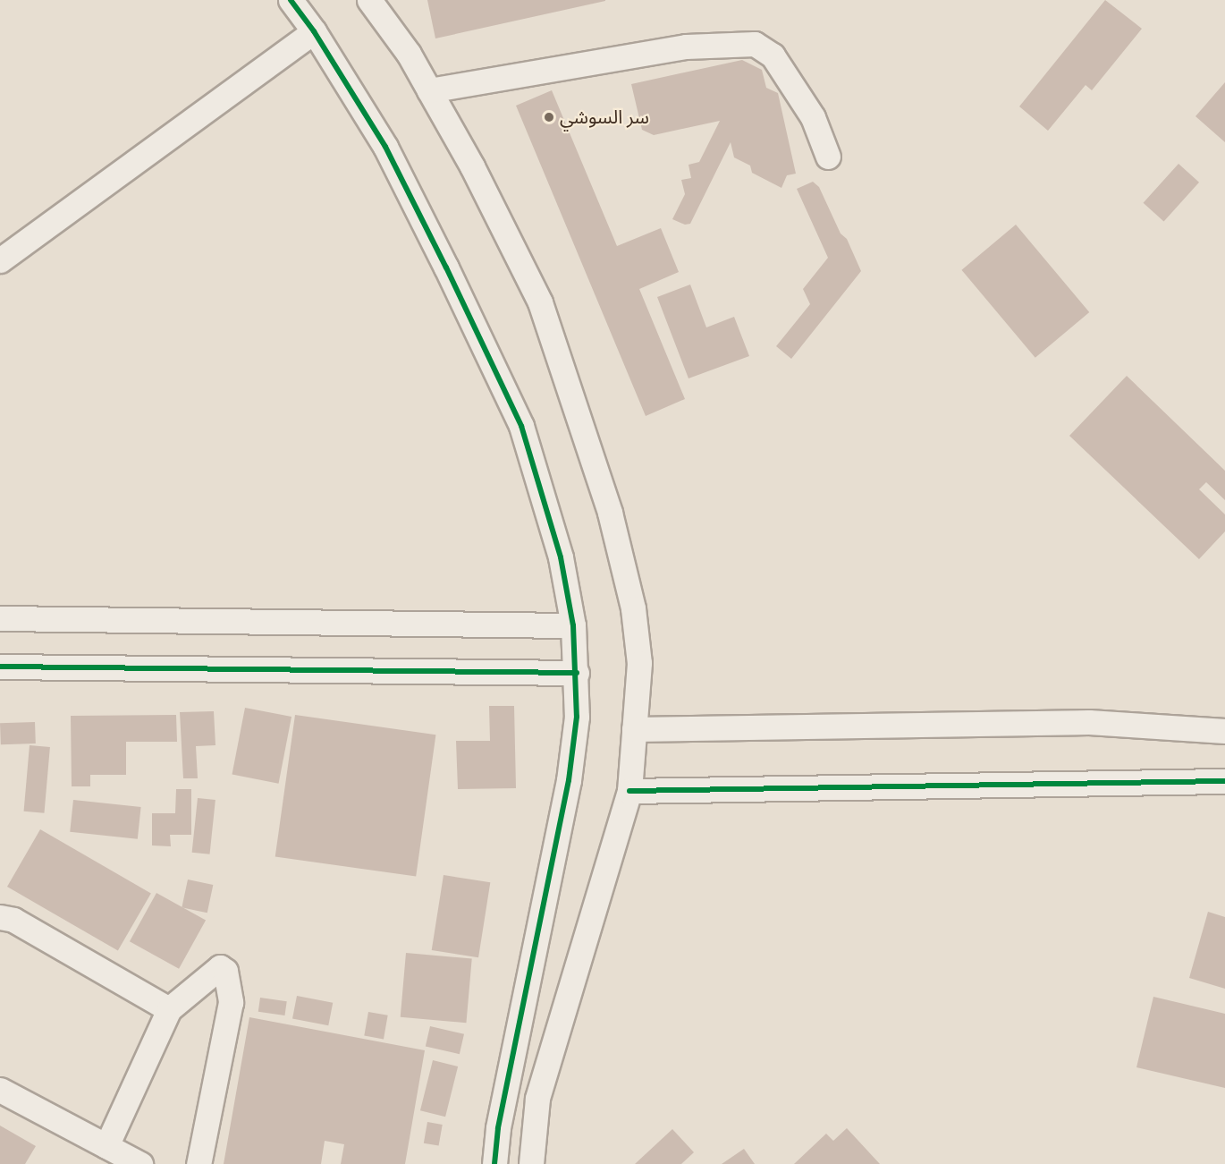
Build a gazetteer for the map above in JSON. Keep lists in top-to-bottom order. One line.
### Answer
{"places":["سر السوشي"]}
